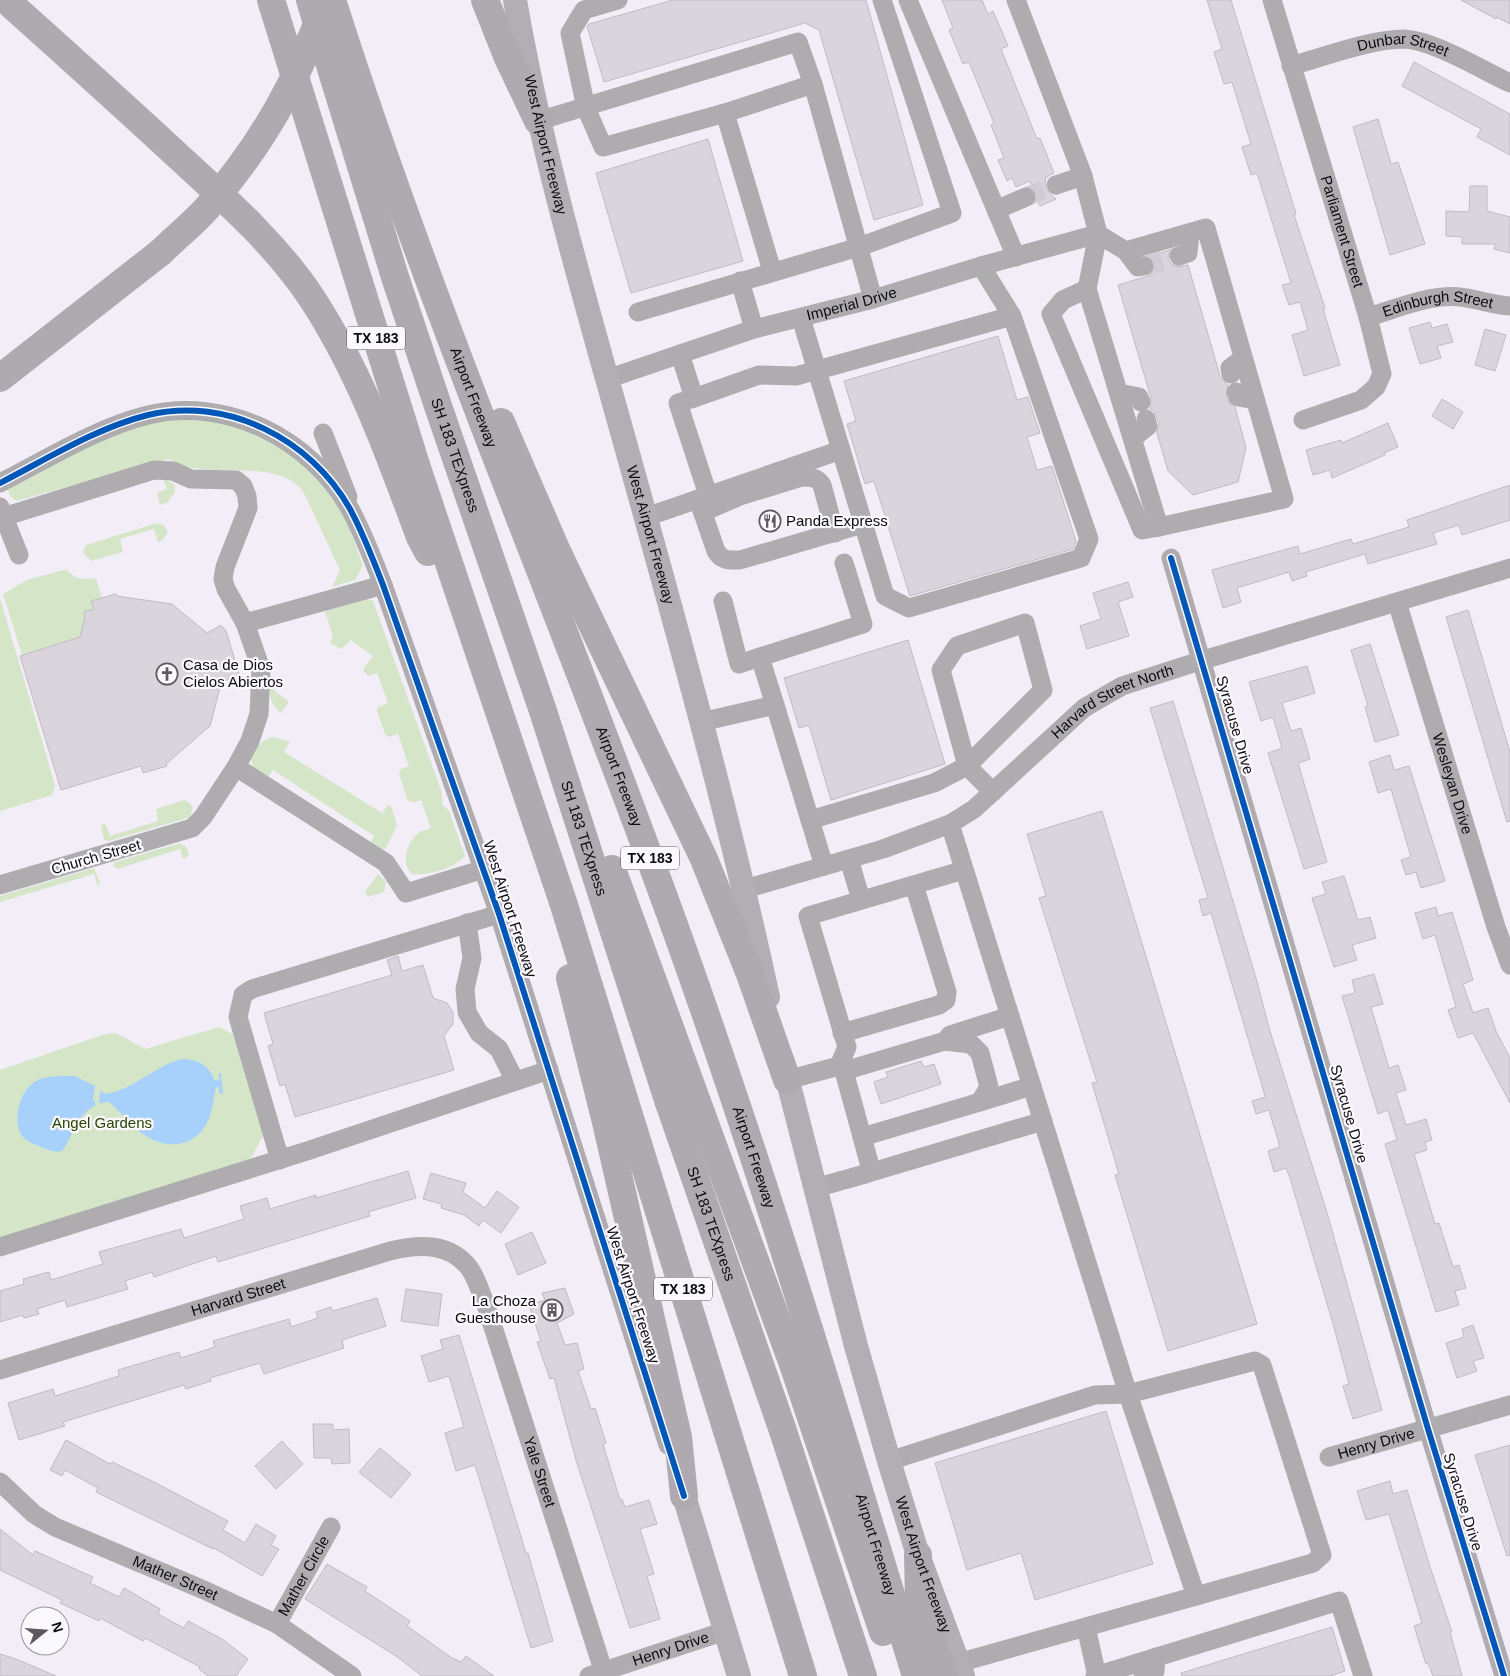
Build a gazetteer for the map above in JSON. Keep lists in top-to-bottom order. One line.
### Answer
{"streets":{"highway":["TX 183","Airport Freeway","SH 183 TEXpress"],"main road":["West Airport Freeway"],"street":["Dunbar Street","Parliament Street","Imperial Drive","Edinburgh Street","Harvard Street North","Syracuse Drive","Wesleyan Drive","Church Street","Harvard Street","Henry Drive","Yale Street","Mather Circle","Mather Street"]},"crossings":[["Dunbar Street","Parliament Street"],["West Airport Freeway","Imperial Drive"],["West Airport Freeway","Harvard Street North"],["West Airport Freeway","Henry Drive"],["Parliament Street","Edinburgh Street"],["Harvard Street North","Syracuse Drive"],["Harvard Street North","Wesleyan Drive"],["Syracuse Drive","Henry Drive"],["Harvard Street","Yale Street"],["Henry Drive","Yale Street"],["Mather Circle","Mather Street"]],"parks":["Angel Gardens"],"places":{"restaurant":["Panda Express"],"church":["Casa de Dios Cielos Abiertos"],"building":["La Choza Guesthouse"]},"north":"right"}
